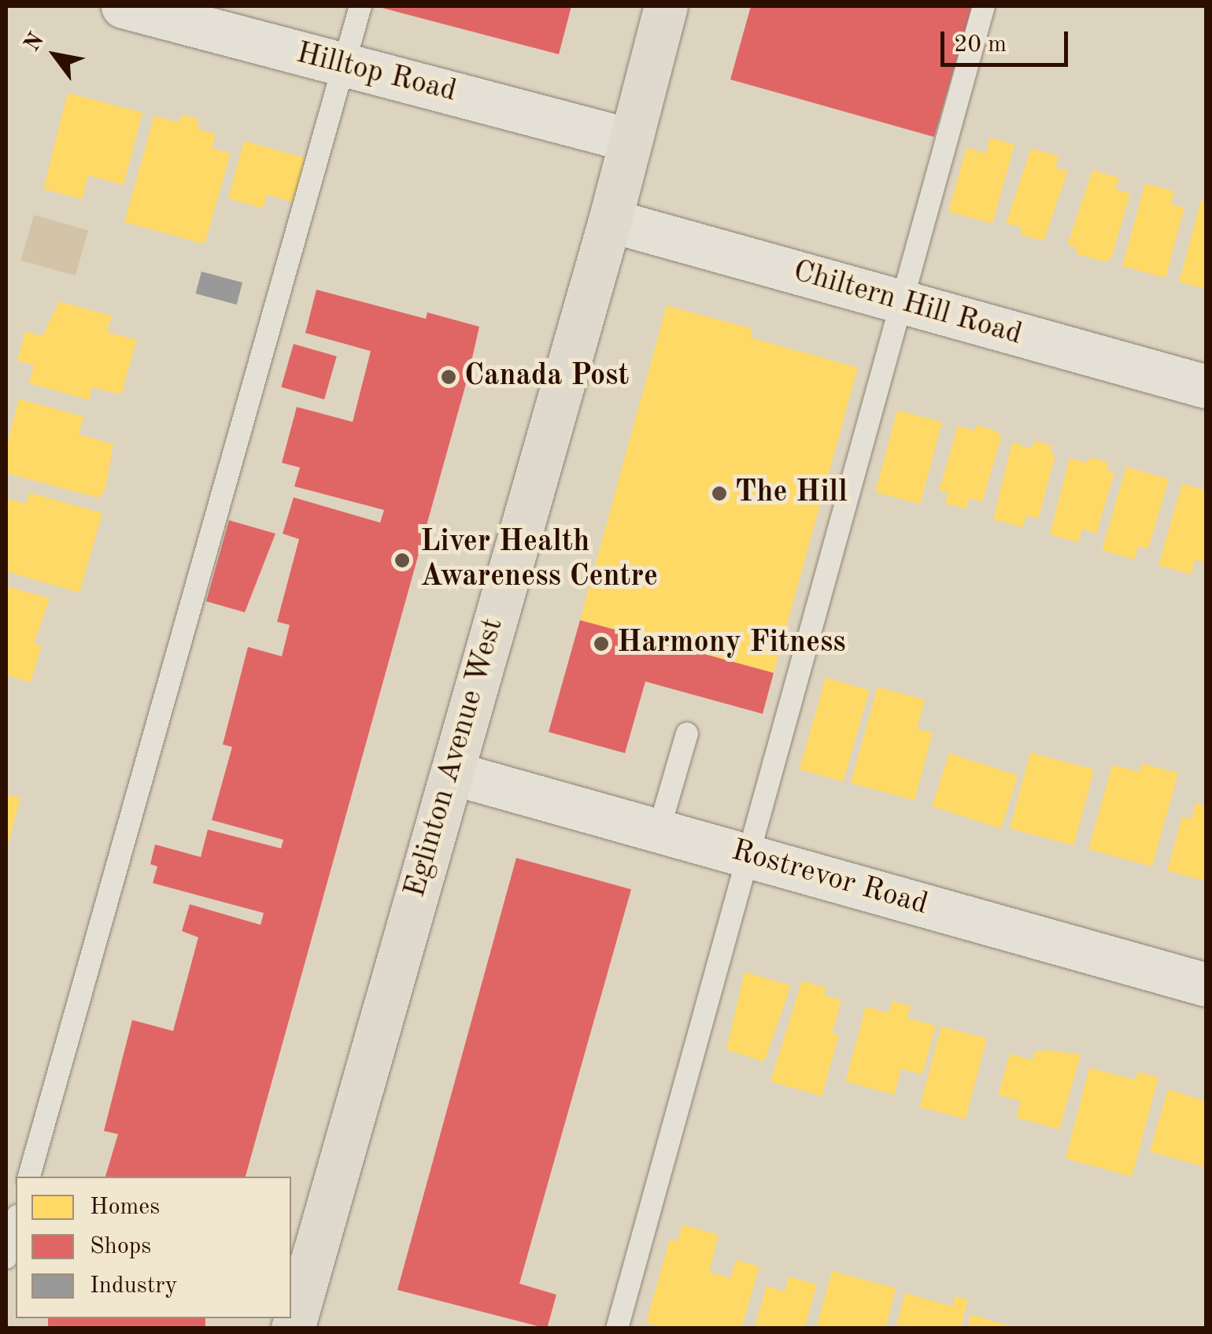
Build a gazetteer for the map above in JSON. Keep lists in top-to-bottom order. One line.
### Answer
{"streets":{"main road":["Eglinton Avenue West"],"street":["Hilltop Road","Chiltern Hill Road","Rostrevor Road"]},"crossings":[["Hilltop Road","Eglinton Avenue West"],["Chiltern Hill Road","Eglinton Avenue West"],["Eglinton Avenue West","Rostrevor Road"]],"places":["Canada Post","The Hill","Liver Health Awareness Centre","Harmony Fitness"],"legend":["Homes","Shops","Industry"],"scale_bar":"20 m","north":"top left"}
